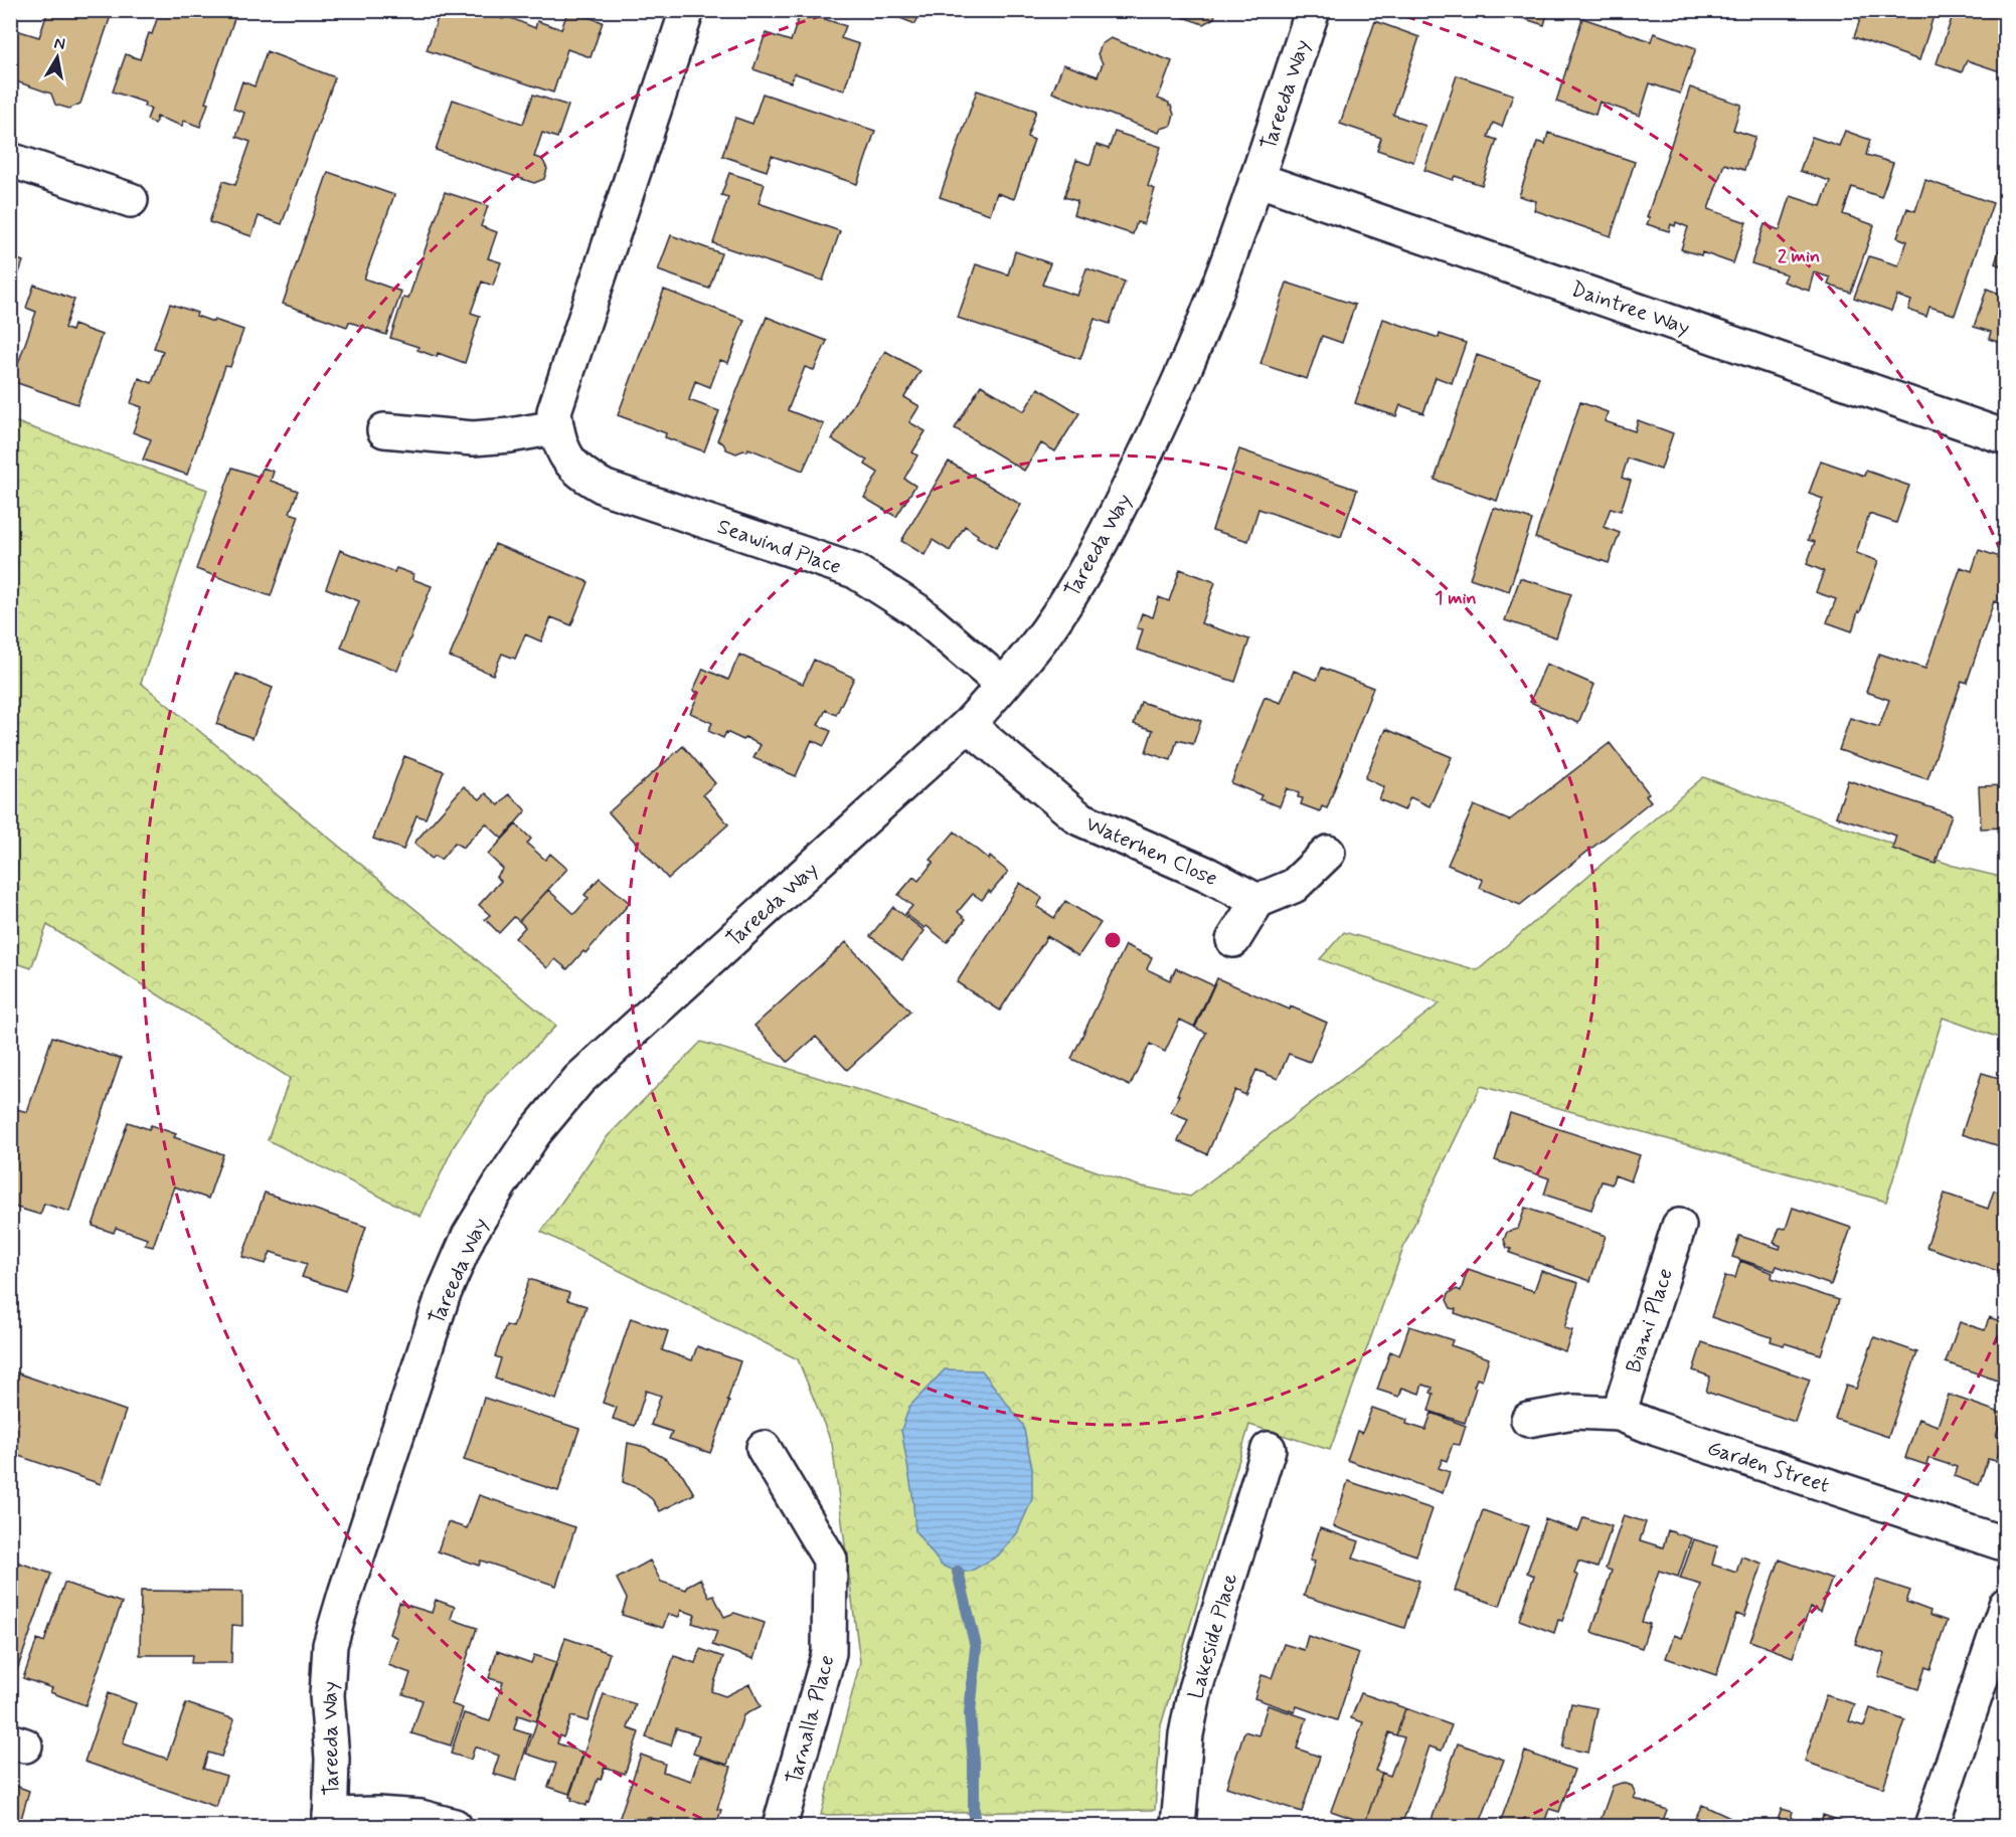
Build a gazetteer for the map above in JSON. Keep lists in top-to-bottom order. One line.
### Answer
{"streets":{"street":["Tareeda Way","Daintree Way","Seawind Place","Waterhen Close","Biami Place","Garden Street","Lakeside Place","Tarnalla Place"]},"crossings":[["Tareeda Way","Daintree Way"],["Tareeda Way","Seawind Place"],["Tareeda Way","Waterhen Close"],["Biami Place","Garden Street"]],"north":"top","rings":["2 min","1 min"]}
